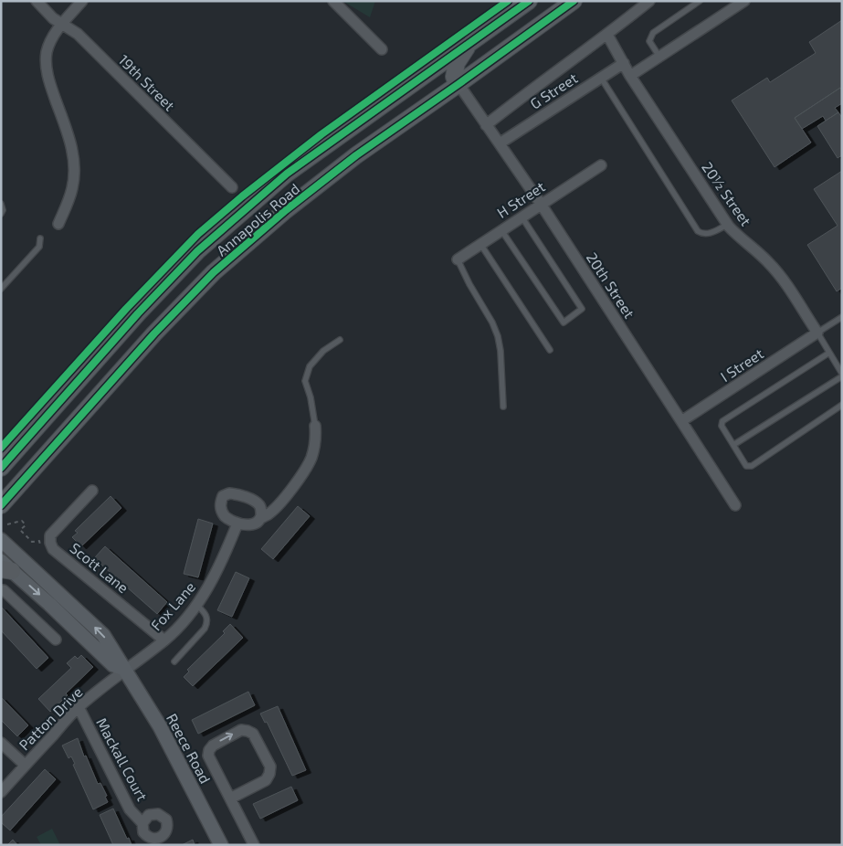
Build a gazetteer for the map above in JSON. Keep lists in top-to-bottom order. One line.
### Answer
{"streets":{"main road":["Annapolis Road","Reece Road"],"street":["19th Street","G Street","20½ Street","H Street","20th Street","I Street","Scott Lane","Fox Lane","Patton Drive","Mackall Court"]},"crossings":[["G Street","20½ Street"],["G Street","20th Street"],["20½ Street","I Street"],["H Street","20th Street"],["Annapolis Road","20th Street"],["20th Street","I Street"],["Scott Lane","Fox Lane"],["Fox Lane","Patton Drive"],["Fox Lane","Reece Road"],["Patton Drive","Reece Road"],["Patton Drive","Mackall Court"]]}
